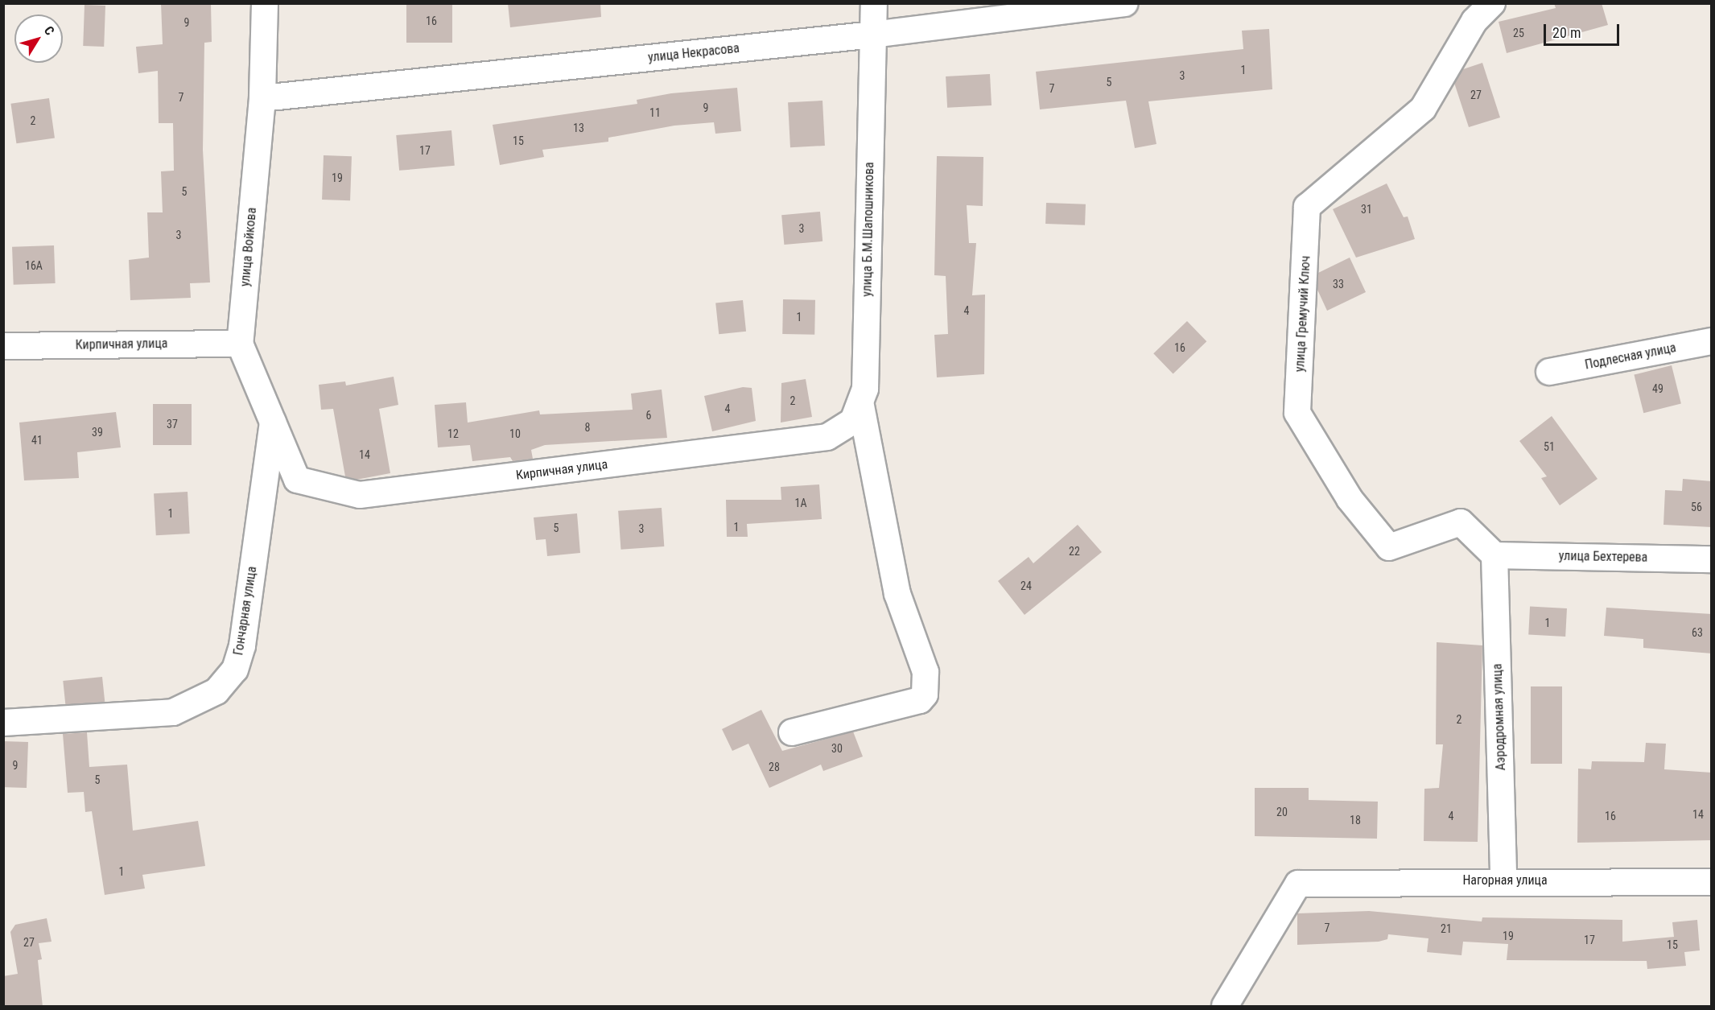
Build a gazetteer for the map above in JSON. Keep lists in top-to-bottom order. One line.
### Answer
{"streets":{"street":["улица Некрасова","улица Б.М.Шапошникова","улица Войкова","улица Гремучий Ключ","Кирпичная улица","Подлесная улица","улица Бехтерева","Гончарная улица","Аэродромная улица","Нагорная улица"]},"crossings":[["улица Некрасова","улица Б.М.Шапошникова"],["улица Некрасова","улица Войкова"],["улица Б.М.Шапошникова","Кирпичная улица"],["улица Войкова","Кирпичная улица"],["улица Войкова","Гончарная улица"],["улица Гремучий Ключ","улица Бехтерева"],["улица Гремучий Ключ","Аэродромная улица"],["улица Бехтерева","Аэродромная улица"],["Аэродромная улица","Нагорная улица"]],"house_numbers":["16","9","25","1","3","5","7","27","7","9","11","2","13","15","17","19","5","31","3","3","16А","33","4","1","16","49","2","4","6","37","8","39","12","10","41","51","14","1А","56","1","1","5","3","22","24","1","63","2","30","9","28","5","20","14","4","16","18","1","7","21","19","17","27","15"],"scale_bar":"20 m","north":"top right"}
